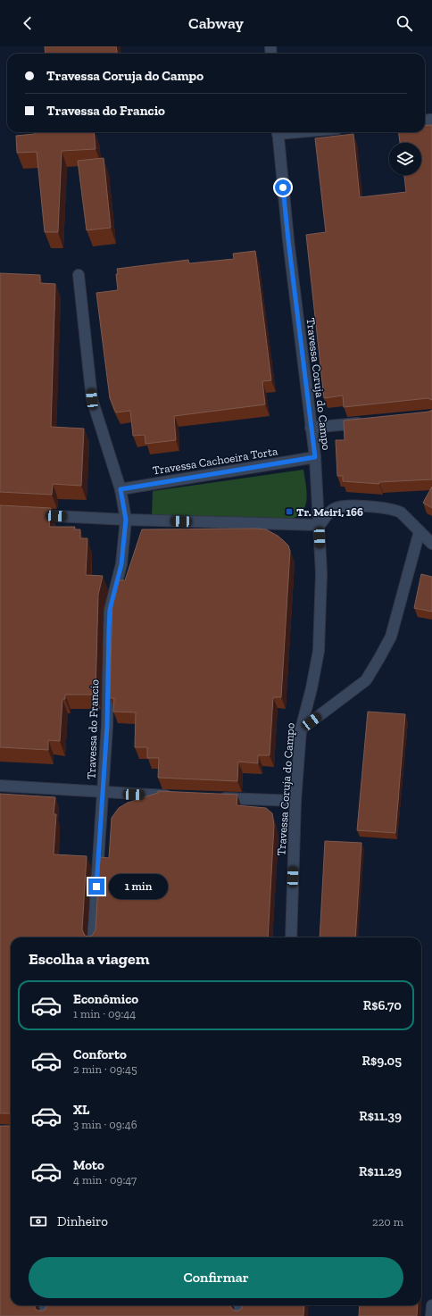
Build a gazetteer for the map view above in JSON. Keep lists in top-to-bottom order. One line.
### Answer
{"streets":{"street":["Travessa Coruja do Campo","Travessa Cachoeira Torta","Travessa do Francio"]},"crossings":[["Travessa Coruja do Campo","Travessa Cachoeira Torta"],["Travessa Cachoeira Torta","Travessa do Francio"]],"places":{"transit":["Tr. Meiri, 166"]},"page":{"header":"Cabway","banner":["Travessa Coruja do Campo","Travessa do Francio"],"bubble":"1 min","heading":"Escolha a viagem","list":[{"name":"Econômico","note":"1 min · 09:44","value":"R$6.70"},{"name":"Conforto","note":"2 min · 09:45","value":"R$9.05"},{"name":"XL","note":"3 min · 09:46","value":"R$11.39"},{"name":"Moto","note":"4 min · 09:47","value":"R$11.29"}],"pay":["Dinheiro","220 m"],"buttons":"Confirmar"}}
